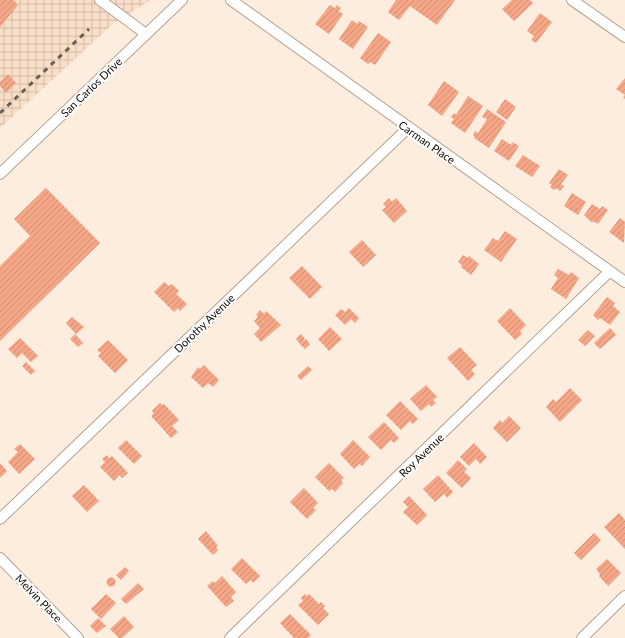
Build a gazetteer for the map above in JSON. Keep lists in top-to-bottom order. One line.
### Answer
{"streets":{"street":["San Carlos Drive","Carman Place","Dorothy Avenue","Roy Avenue","Melvin Place"]},"crossings":[["Carman Place","Dorothy Avenue"],["Carman Place","Roy Avenue"]]}
